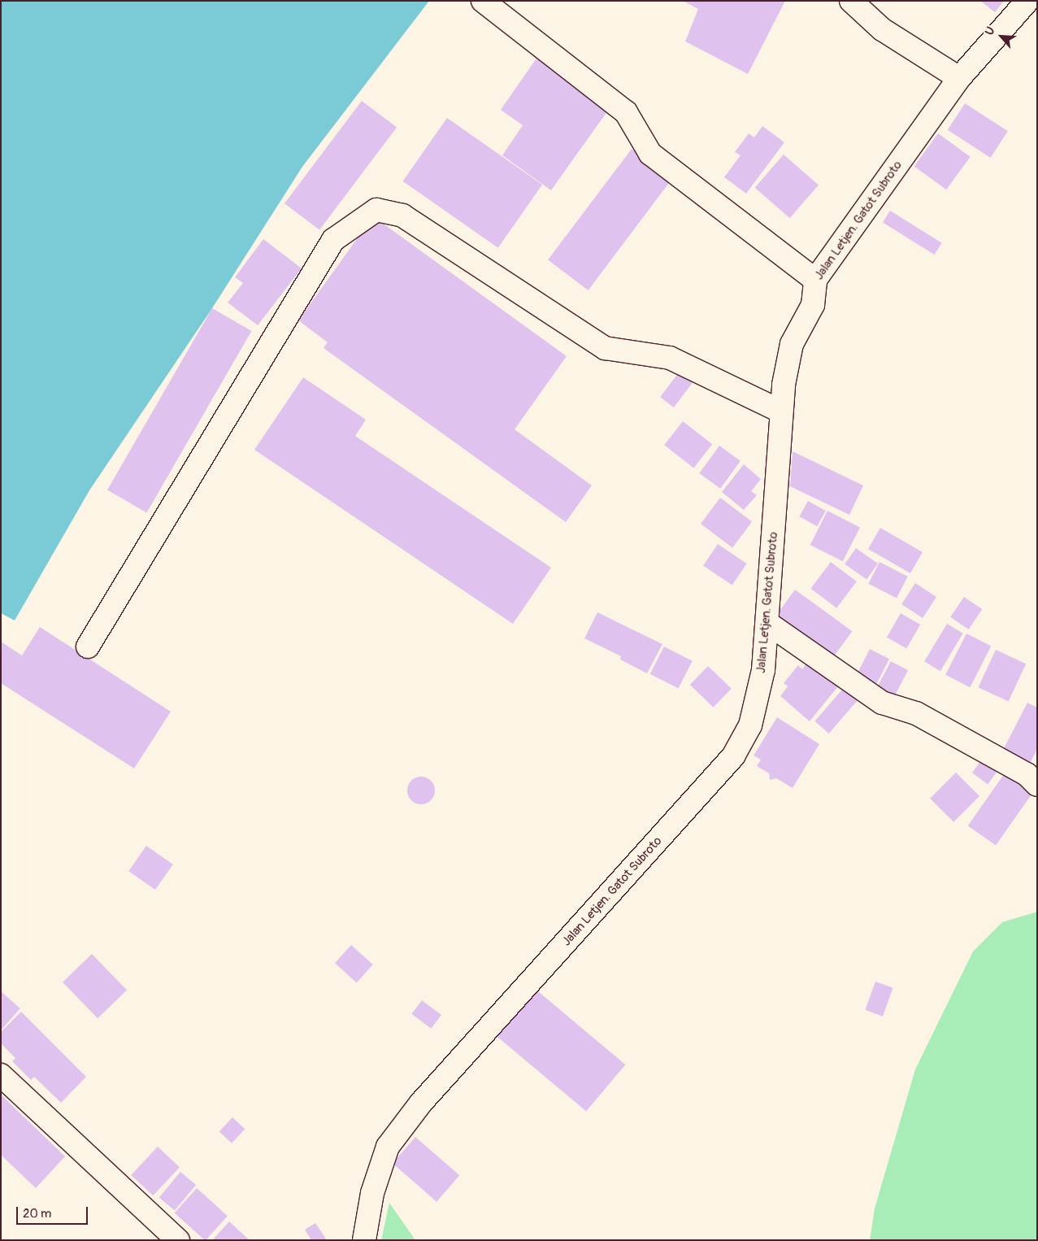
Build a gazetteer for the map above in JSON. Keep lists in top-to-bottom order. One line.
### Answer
{"streets":{"street":["Jalan Letjen. Gatot Subroto"]},"scale_bar":"20 m","north":"top left"}
